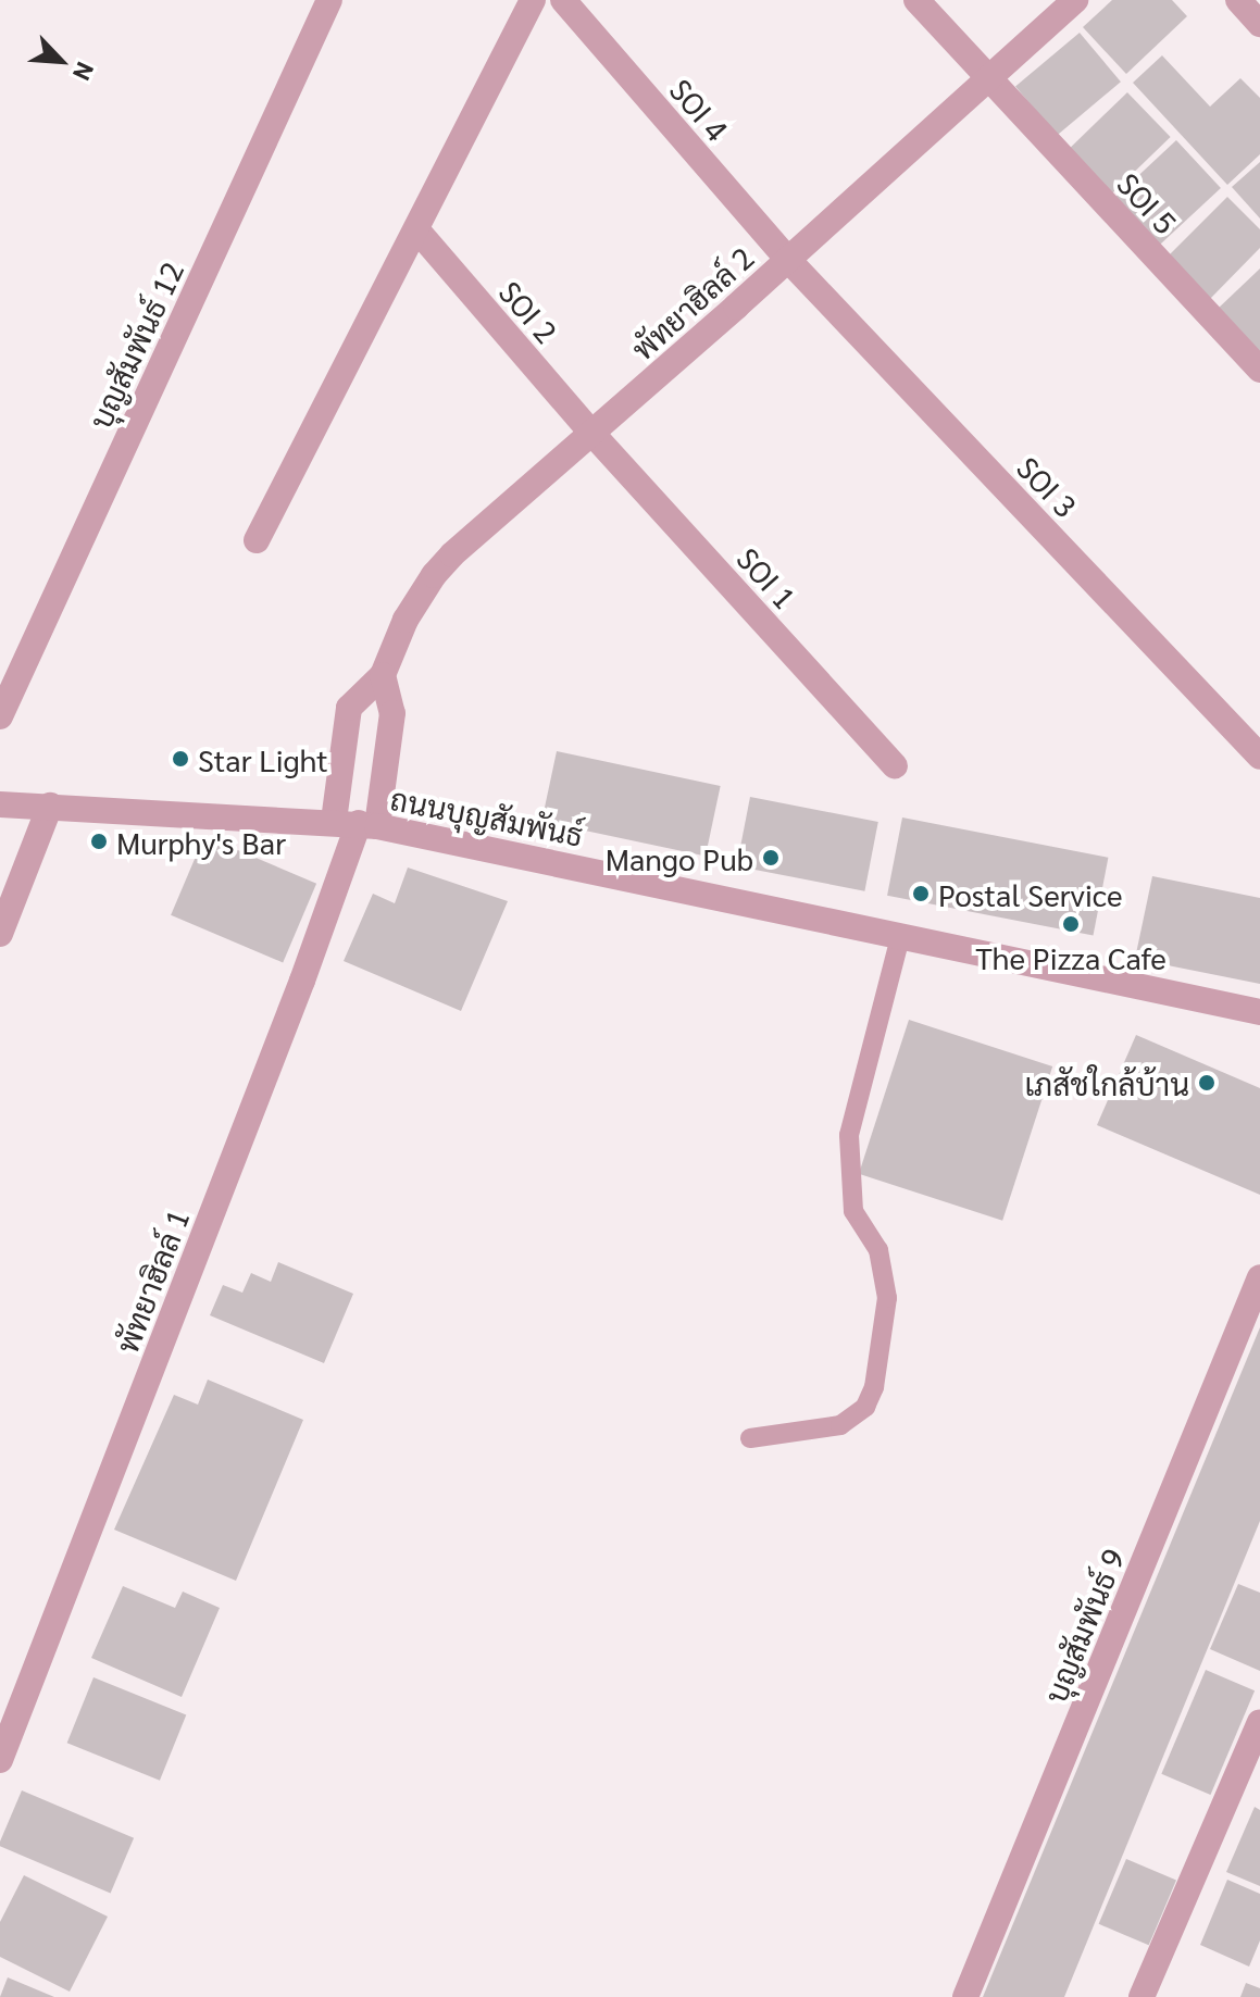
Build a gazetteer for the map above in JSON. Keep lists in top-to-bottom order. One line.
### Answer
{"streets":{"street":["SOI 4","SOI 5","พัทยาฮิลล์ 2","SOI 2","บุญสัมพันธ์ 12","SOI 3","SOI 1","ถนนบุญสัมพันธ์","พัทยาฮิลล์ 1","บุญสัมพันธ์ 9"]},"crossings":[["SOI 4","พัทยาฮิลล์ 2"],["SOI 4","SOI 3"],["SOI 5","พัทยาฮิลล์ 2"],["พัทยาฮิลล์ 2","SOI 2"],["พัทยาฮิลล์ 2","SOI 3"],["พัทยาฮิลล์ 2","SOI 1"],["พัทยาฮิลล์ 2","ถนนบุญสัมพันธ์"],["พัทยาฮิลล์ 2","พัทยาฮิลล์ 1"],["SOI 2","SOI 1"],["ถนนบุญสัมพันธ์","พัทยาฮิลล์ 1"]],"places":["Star Light","Murphy's Bar","Mango Pub","Postal Service","The Pizza Cafe","เภสัชใกล้บ้าน"],"north":"bottom right"}
